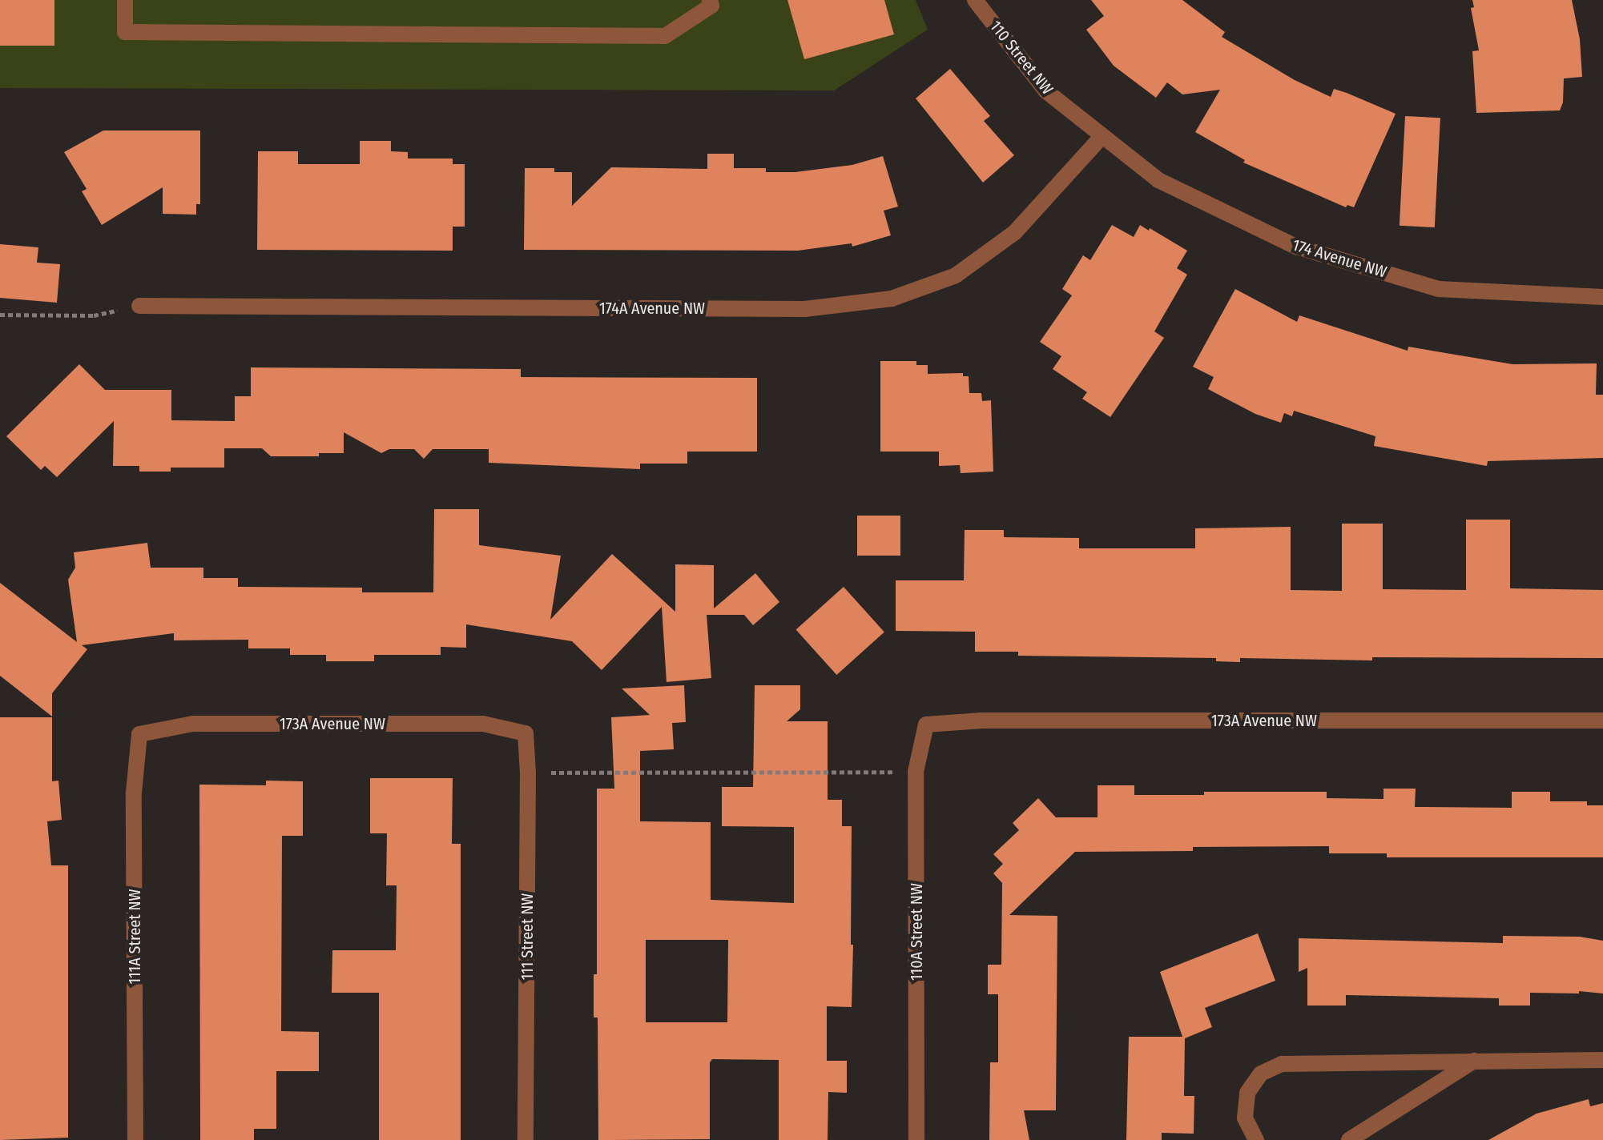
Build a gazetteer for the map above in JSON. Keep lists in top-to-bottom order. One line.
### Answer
{"streets":{"street":["110 Street NW","174 Avenue NW","174A Avenue NW","173A Avenue NW","110A Street NW","111A Street NW","111 Street NW"]},"crossings":[["110 Street NW","174 Avenue NW"],["110 Street NW","174A Avenue NW"],["174 Avenue NW","174A Avenue NW"],["173A Avenue NW","110A Street NW"],["173A Avenue NW","111A Street NW"],["173A Avenue NW","111 Street NW"]]}
